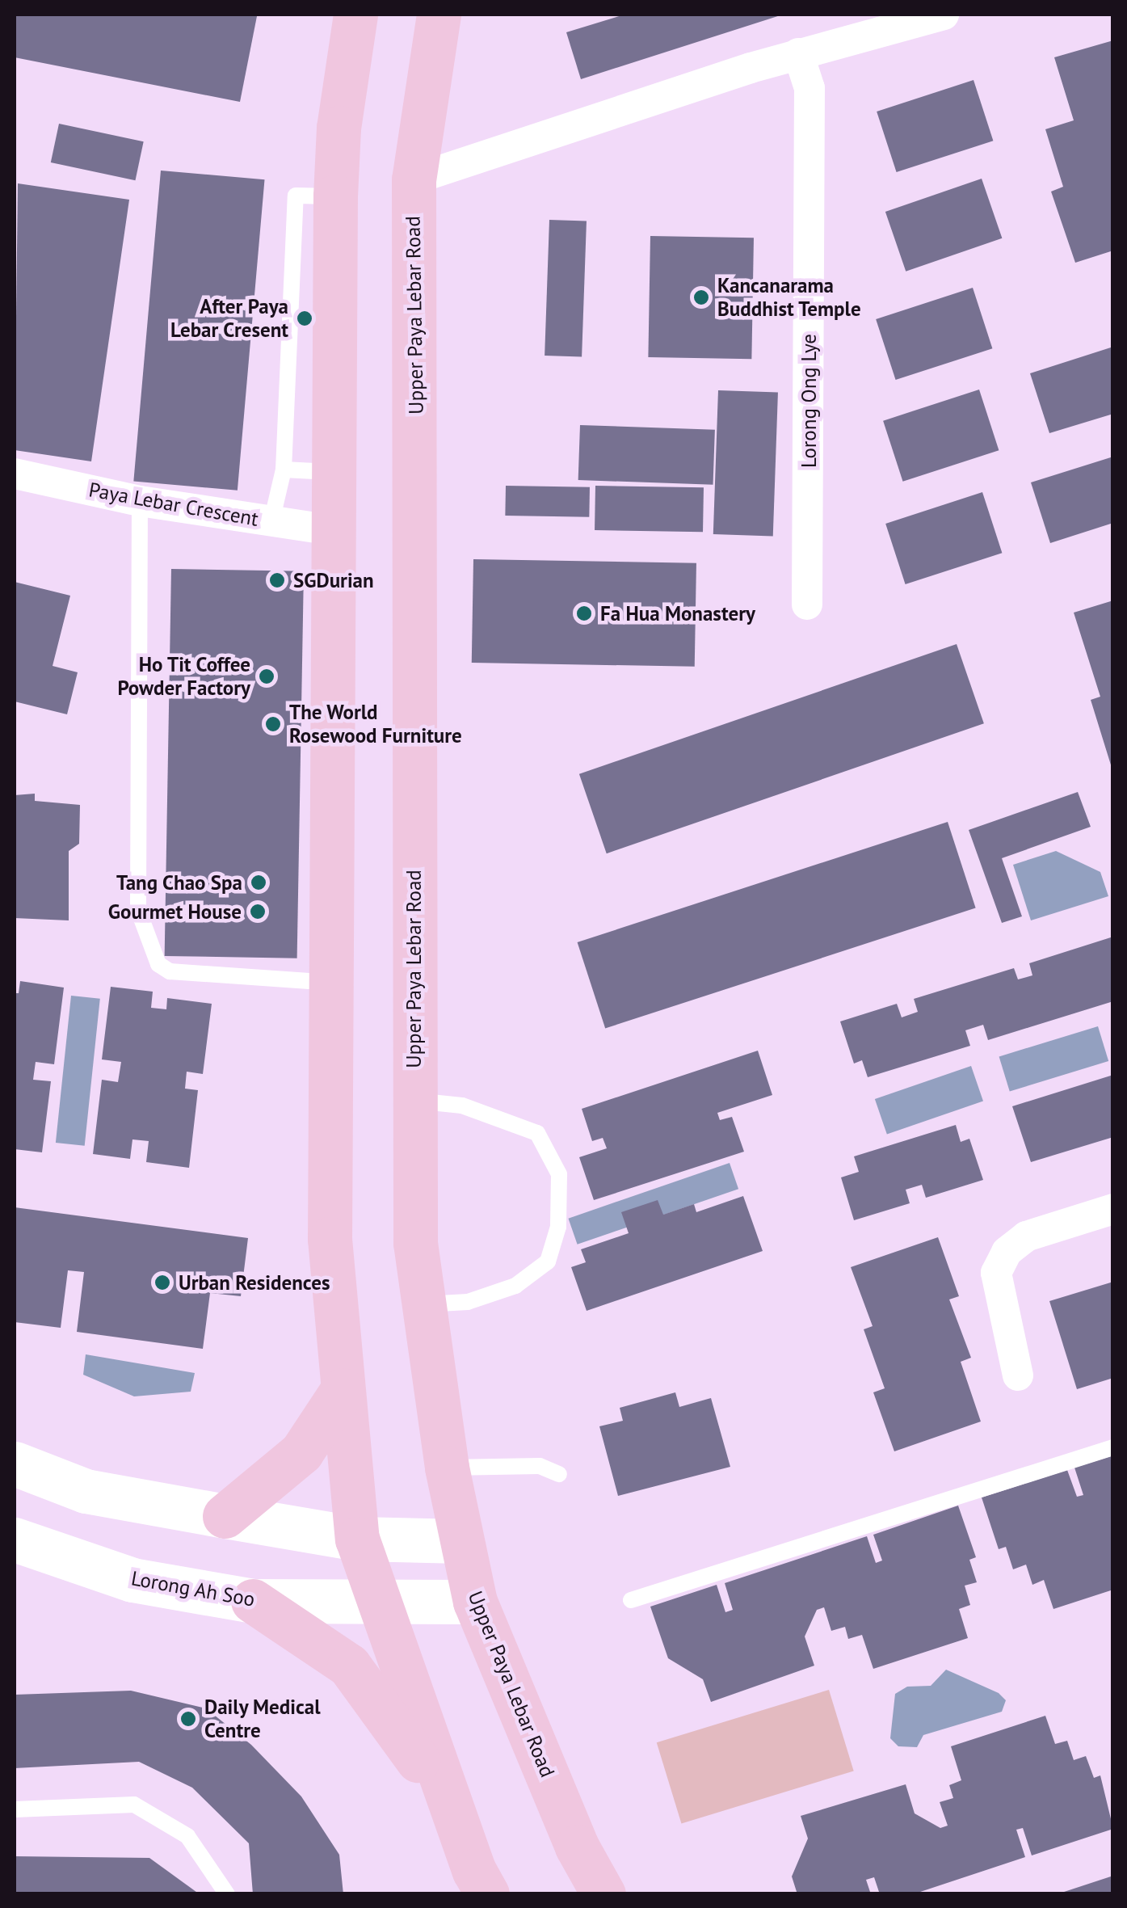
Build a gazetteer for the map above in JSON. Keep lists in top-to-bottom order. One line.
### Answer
{"streets":{"main road":["Upper Paya Lebar Road","Lorong Ah Soo"],"street":["Lorong Ong Lye","Paya Lebar Crescent"]},"crossings":[["Upper Paya Lebar Road","Lorong Ah Soo"]],"places":["Kancanarama Buddhist Temple","After Paya Lebar Cresent","SGDurian","Fa Hua Monastery","Ho Tit Coffee Powder Factory","The World Rosewood Furniture","Tang Chao Spa","Gourmet House","Urban Residences","Daily Medical Centre"]}
